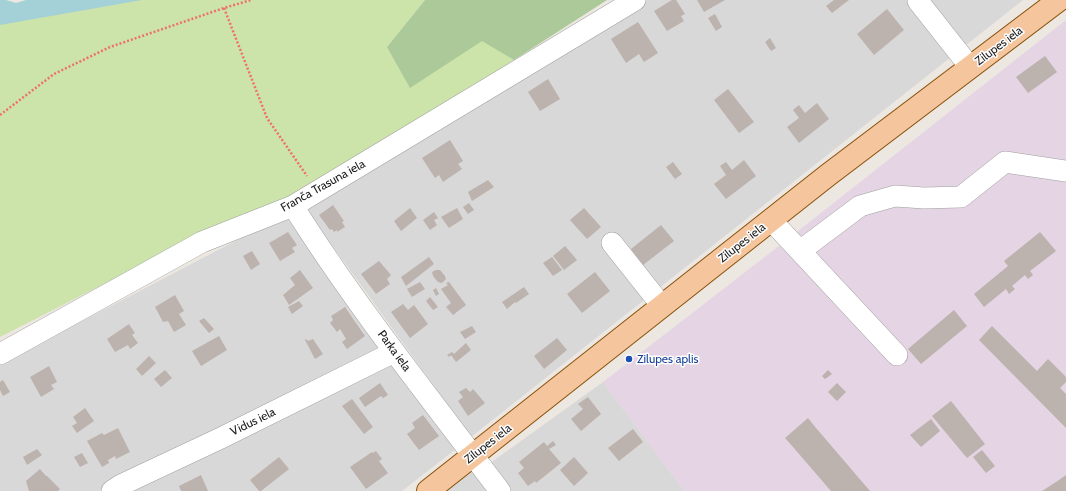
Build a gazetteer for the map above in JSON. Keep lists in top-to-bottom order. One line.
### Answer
{"streets":{"main road":["Zilupes iela"],"street":["Franča Trasuna iela","Parka iela","Vidus iela"]},"crossings":[["Zilupes iela","Parka iela"],["Franča Trasuna iela","Parka iela"],["Parka iela","Vidus iela"]],"places":["Zilupes aplis"]}
